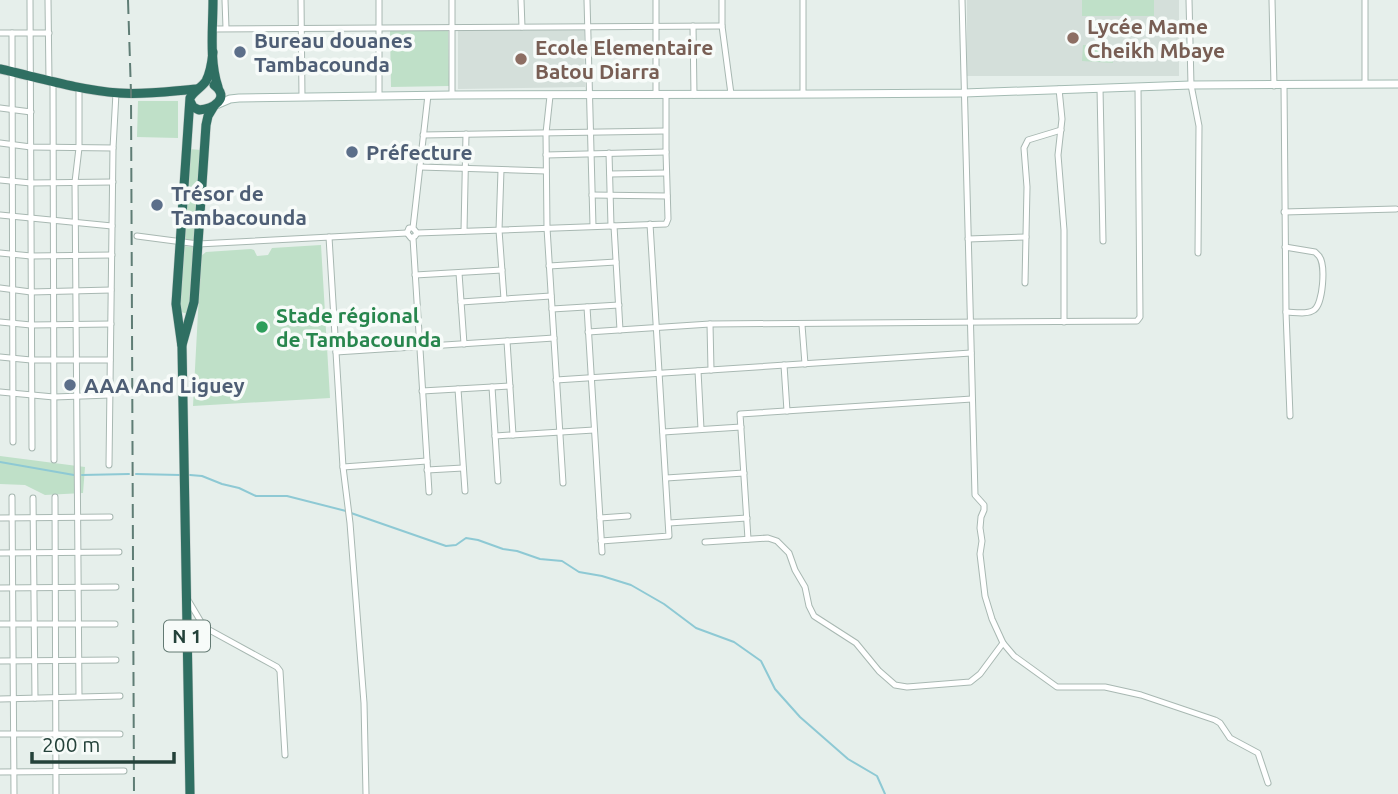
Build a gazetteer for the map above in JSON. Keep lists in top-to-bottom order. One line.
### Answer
{"streets":{"highway":["N 1"]},"places":["Lycée Mame Cheikh Mbaye","Bureau douanes Tambacounda","Ecole Elementaire Batou Diarra","Préfecture","Trésor de Tambacounda","Stade régional de Tambacounda","AAA And Liguey"],"scale_bar":"200 m"}
